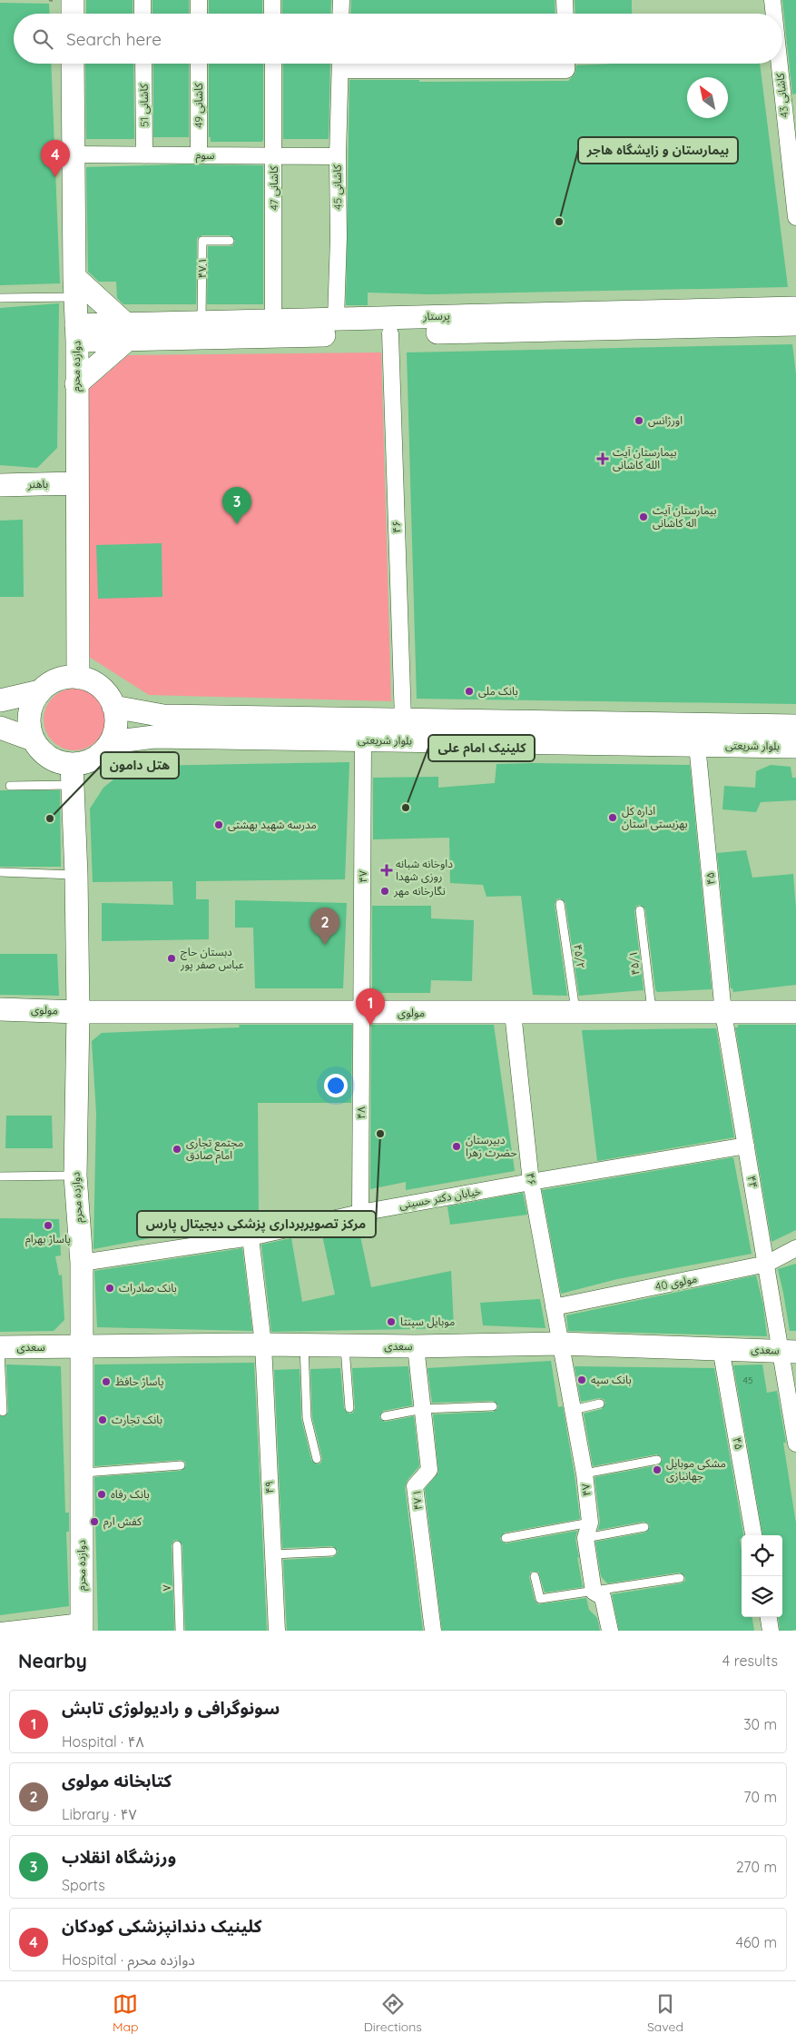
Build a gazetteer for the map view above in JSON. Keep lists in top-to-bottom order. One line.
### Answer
{"streets":{"main road":["پرستار","دوازده محرم","باهنر","بلوار شریعتی","مولوی","سعدی"],"street":["کاشانی 43","کاشانی 51","کاشانی 49","سوم","کاشانی 45","کاشانی 47","۴۷.۱","۴۶","۴۷","۴۵","۴۸","۴۴","خیابان دکتر حسینی","مولوی 40","۴۹"],"lane":["۴۵/۲","۴۵/۱","۷"]},"crossings":[["کاشانی 51","سوم"],["کاشانی 49","سوم"],["سوم","کاشانی 45"],["سوم","کاشانی 47"],["سوم","دوازده محرم"],["کاشانی 45","پرستار"],["کاشانی 47","پرستار"],["۴۷.۱","پرستار"],["۴۷.۱","سعدی"],["پرستار","دوازده محرم"],["پرستار","۴۶"],["دوازده محرم","باهنر"],["دوازده محرم","بلوار شریعتی"],["دوازده محرم","مولوی"],["دوازده محرم","خیابان دکتر حسینی"],["دوازده محرم","سعدی"],["۴۶","بلوار شریعتی"],["۴۶","۴۷"],["۴۶","مولوی"],["۴۶","خیابان دکتر حسینی"],["۴۶","مولوی 40"],["۴۶","سعدی"],["بلوار شریعتی","۴۷"],["بلوار شریعتی","۴۵"],["۴۷","مولوی"],["۴۷","۴۸"],["۴۷","سعدی"],["۴۵","مولوی"],["۴۵","۴۴"],["۴۵","سعدی"],["۴۵/۲","مولوی"],["۴۵/۱","مولوی"],["مولوی","۴۸"],["مولوی","۴۴"],["۴۸","خیابان دکتر حسینی"],["۴۴","خیابان دکتر حسینی"],["۴۴","مولوی 40"],["۴۴","سعدی"],["سعدی","۴۹"]],"places":{"other":["بیمارستان و زایشگاه هاجر","اورژانس","بیمارستان آیت اله کاشانی","بانک ملی","کلینیک امام علی","اداره کل بهزیستی استان","هتل دامون","مدرسه شهید بهشتی","نگارخانه مهر","دبستان حاج عباس صفر پور","مرکز تصویربرداری پزشکی دیجیتال پارس","دبیرستان حضرت زهرا","مجتمع تجاری امام صادق","پاساژ بهرام","بانک صادرات","موبایل سپنتا","بانک سپه","پاساژ حافظ","بانک تجارت","مشکی موبایل جهانبازی","بانک رفاه","کفش ارم"],"health":["بیمارستان آیت الله کاشانی","داوخانه شبانه روزی شهدا"]},"house_numbers":["45"],"north":"top left","page":{"search":"Search here","pins":["4","3","2","1"],"heading":["Nearby","4 results"],"list":[{"mark":"1","name":"سونوگرافی و رادیولوژی تابش","note":"Hospital · ۴۸","value":"30 m"},{"mark":"2","name":"کتابخانه مولوی","note":"Library · ۴۷","value":"70 m"},{"mark":"3","name":"ورزشگاه انقلاب","note":"Sports","value":"270 m"},{"mark":"4","name":"کلینیک دندانپزشکی کودکان","note":"Hospital · دوازده محرم","value":"460 m"}],"nav":["Map","Directions","Saved"]}}
